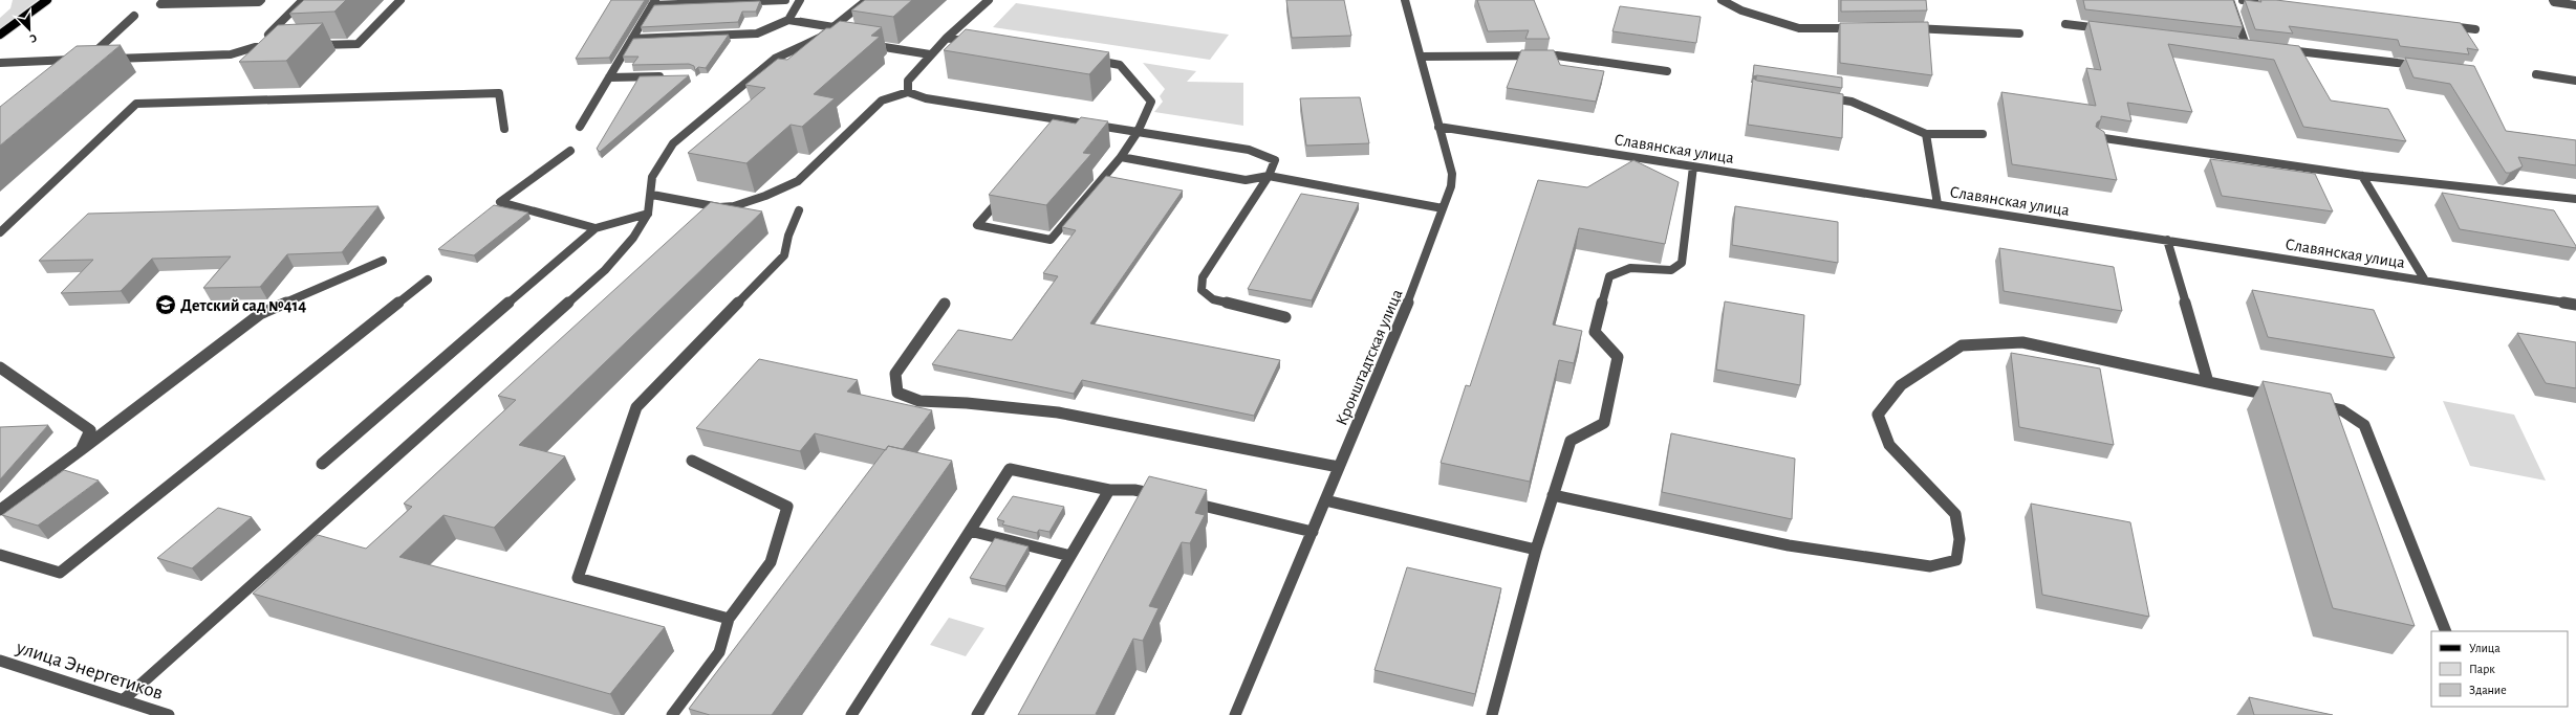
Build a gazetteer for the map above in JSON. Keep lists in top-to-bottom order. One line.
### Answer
{"streets":{"street":["Славянская улица","Кронштадтская улица","улица Энергетиков"]},"crossings":[["Славянская улица","Кронштадтская улица"]],"places":{"school or university":["Детский сад №414"]},"legend":["Улица","Парк","Здание"],"north":"bottom right"}
